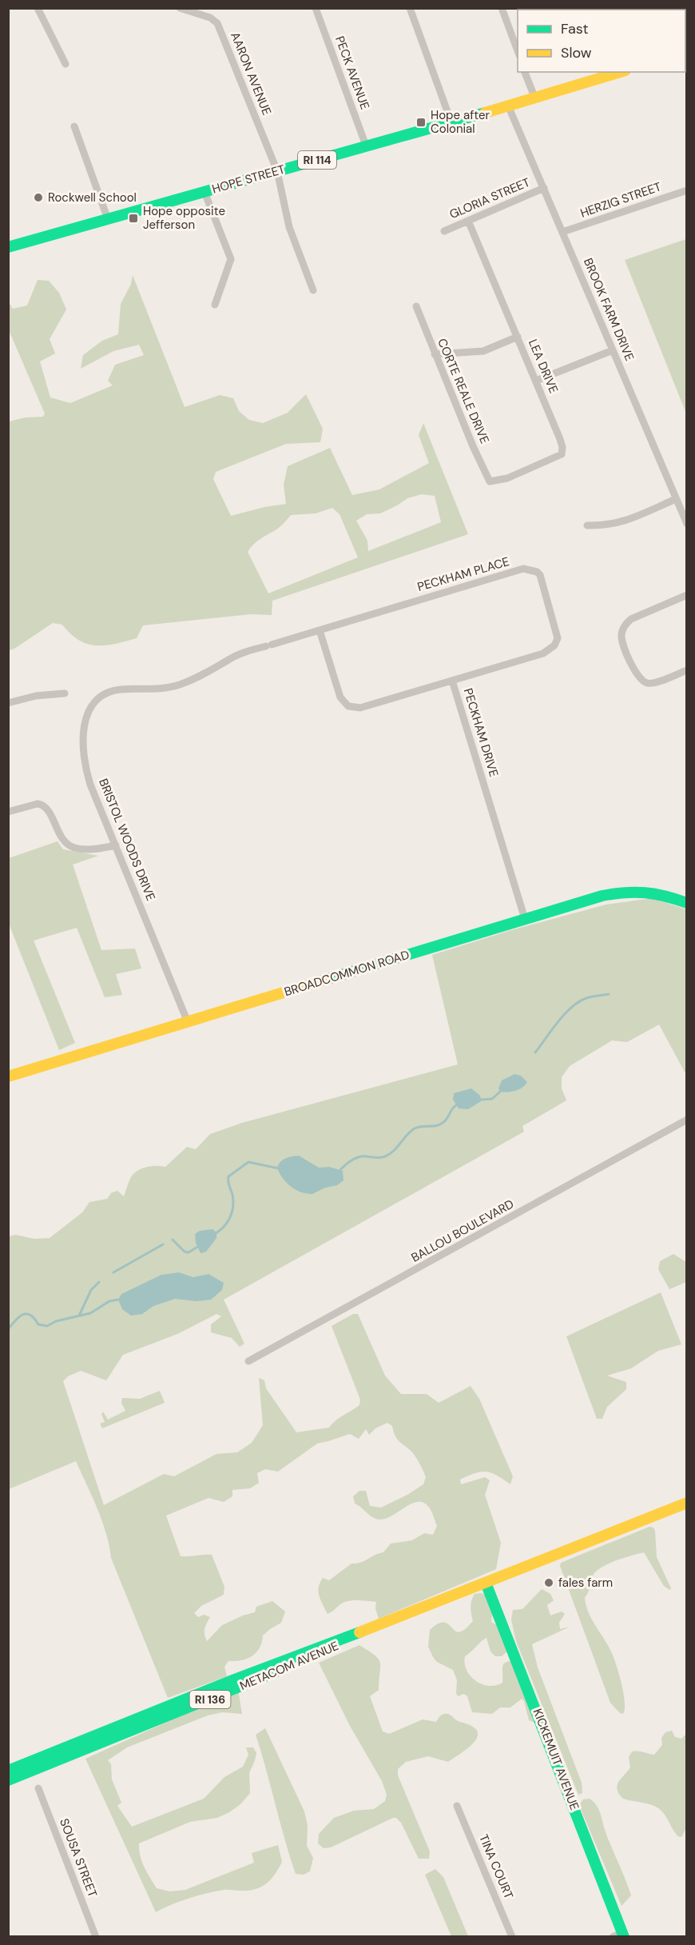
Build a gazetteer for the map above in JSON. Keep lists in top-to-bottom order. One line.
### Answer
{"streets":{"main road":["RI 114","HOPE STREET","BROADCOMMON ROAD","METACOM AVENUE","RI 136","KICKEMUIT AVENUE"],"street":["PECK AVENUE","AARON AVENUE","GLORIA STREET","HERZIG STREET","BROOK FARM DRIVE","LEA DRIVE","CORTE REALE DRIVE","PECKHAM PLACE","PECKHAM DRIVE","BRISTOL WOODS DRIVE","BALLOU BOULEVARD","SOUSA STREET","TINA COURT"]},"crossings":[["PECK AVENUE","HOPE STREET"],["AARON AVENUE","HOPE STREET"],["HOPE STREET","BROOK FARM DRIVE"],["GLORIA STREET","BROOK FARM DRIVE"],["GLORIA STREET","LEA DRIVE"],["HERZIG STREET","BROOK FARM DRIVE"],["LEA DRIVE","CORTE REALE DRIVE"],["PECKHAM PLACE","PECKHAM DRIVE"],["PECKHAM PLACE","BRISTOL WOODS DRIVE"],["PECKHAM DRIVE","BROADCOMMON ROAD"],["BRISTOL WOODS DRIVE","BROADCOMMON ROAD"],["METACOM AVENUE","KICKEMUIT AVENUE"]],"places":{"transit":["Hope after Colonial","Hope opposite Jefferson"],"other":["Rockwell School","fales farm"]},"legend":["Fast","Slow"]}
